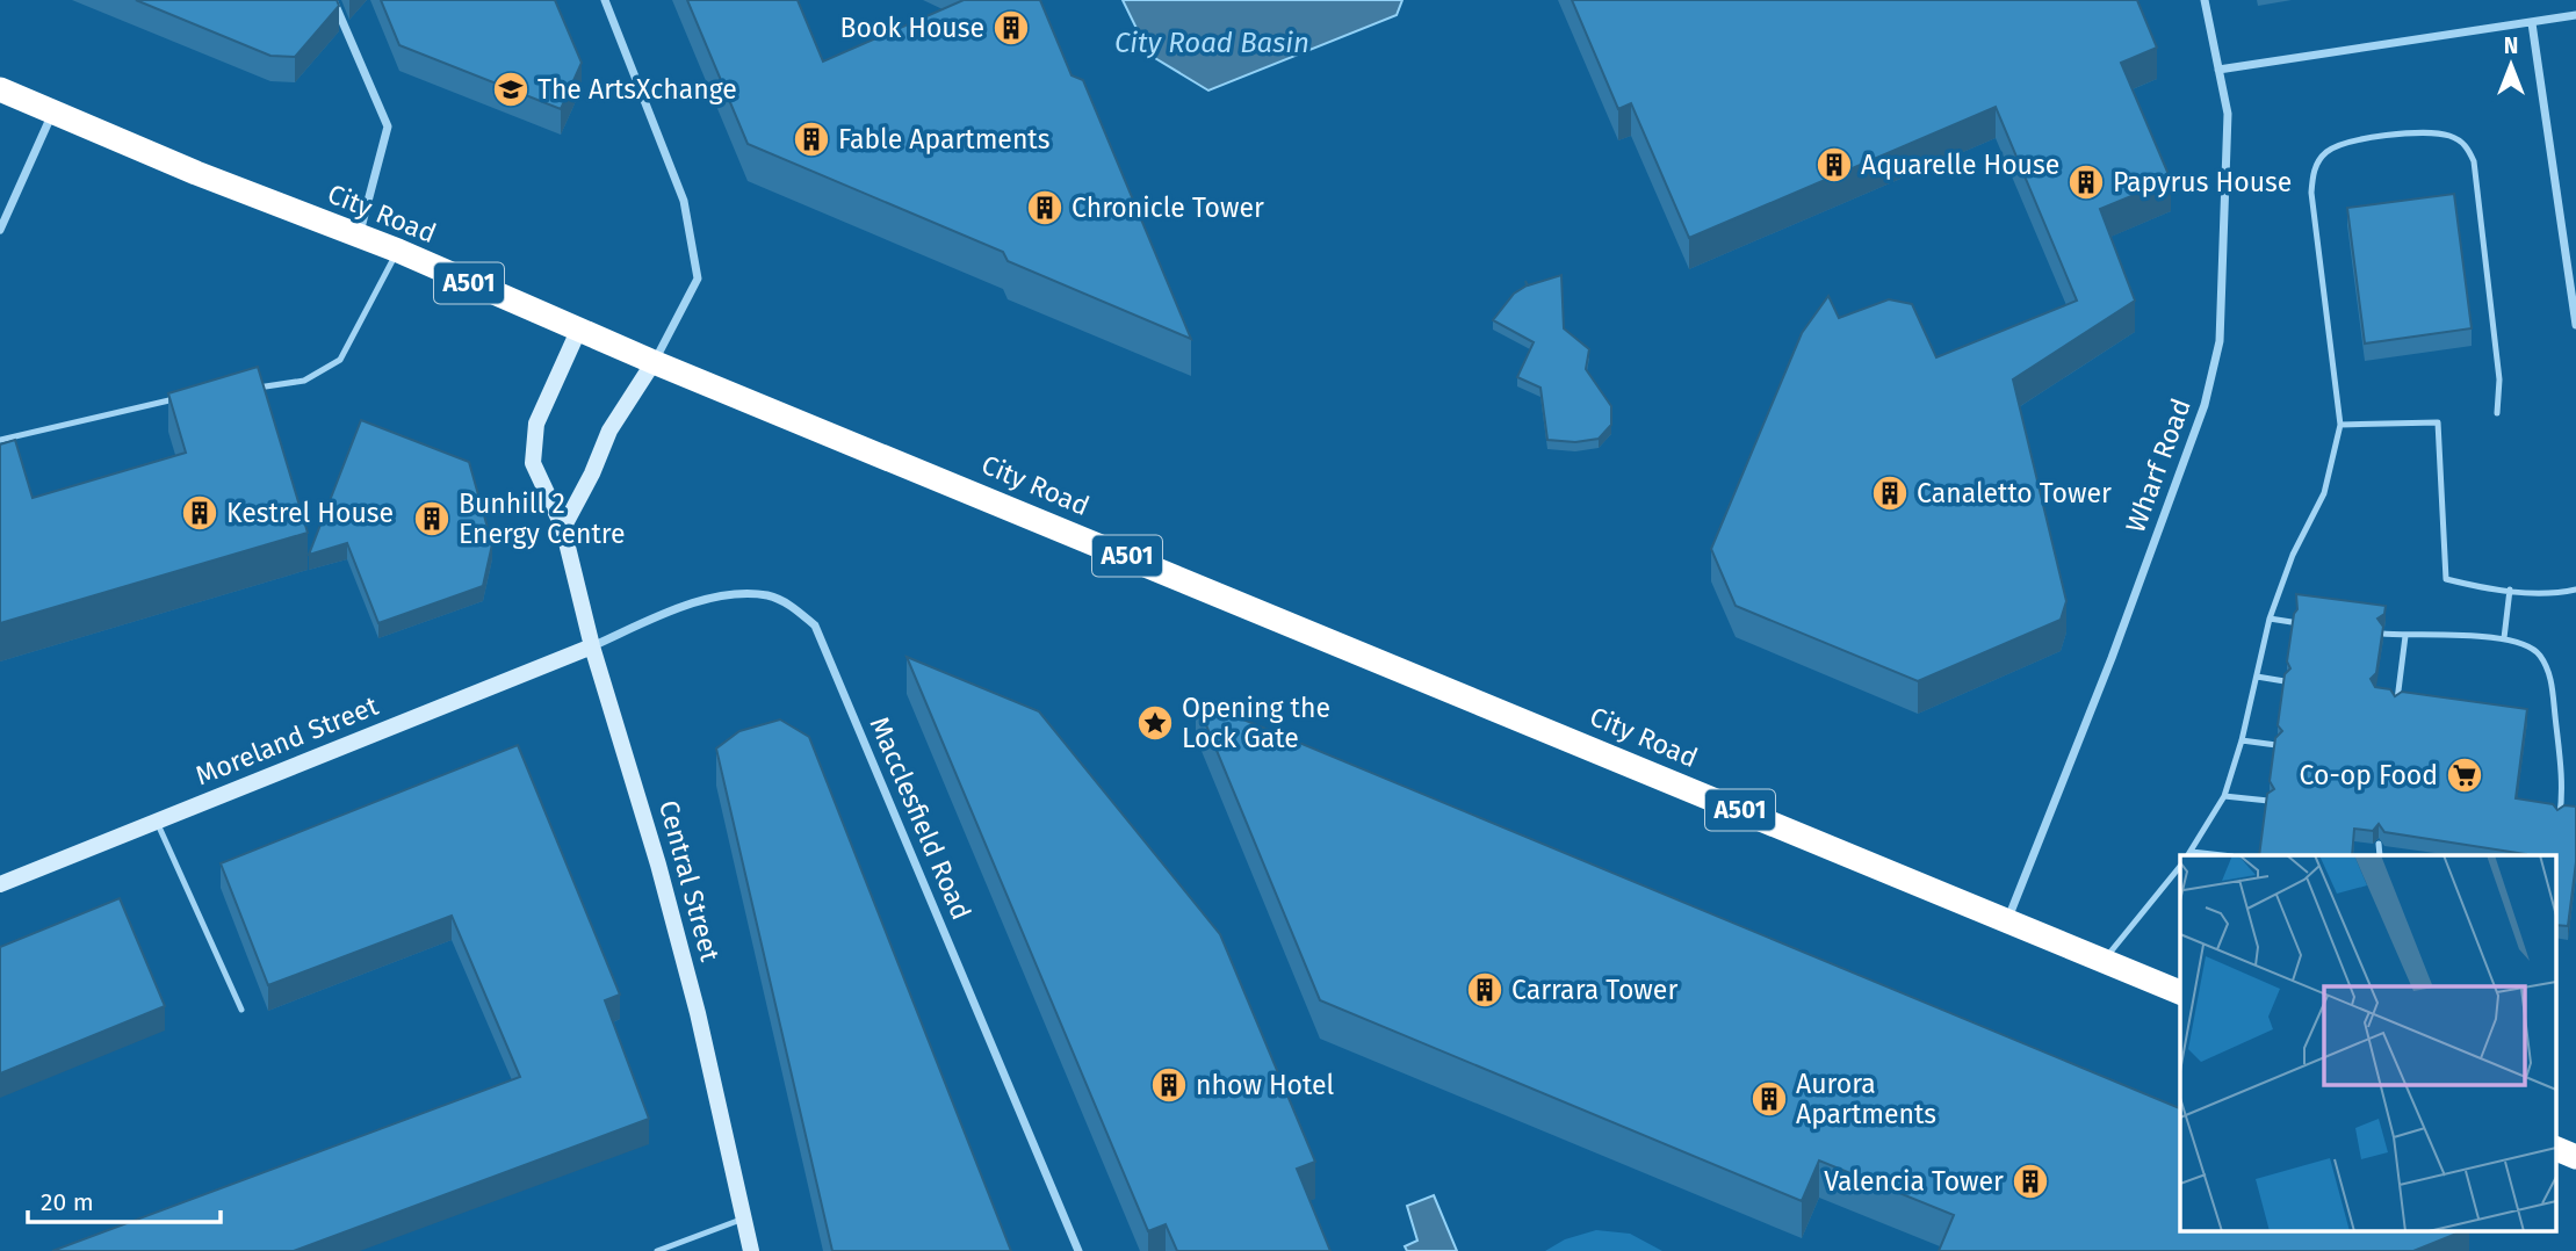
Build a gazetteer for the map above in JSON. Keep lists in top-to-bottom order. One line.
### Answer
{"streets":{"highway":["City Road","A501"],"street":["Wharf Road","Moreland Street","Macclesfield Road","Central Street"]},"crossings":[["City Road","Wharf Road"],["City Road","Central Street"],["Moreland Street","Macclesfield Road"],["Moreland Street","Central Street"],["Macclesfield Road","Central Street"]],"water":["City Road Basin"],"places":{"building":["Book House","Fable Apartments","Aquarelle House","Papyrus House","Chronicle Tower","Canaletto Tower","Kestrel House","Bunhill 2 Energy Centre","Carrara Tower","nhow Hotel","Aurora Apartments","Valencia Tower"],"school or university":["The ArtsXchange"],"place":["Opening the Lock Gate"],"supermarket":["Co-op Food"]},"scale_bar":"20 m","north":"top"}
